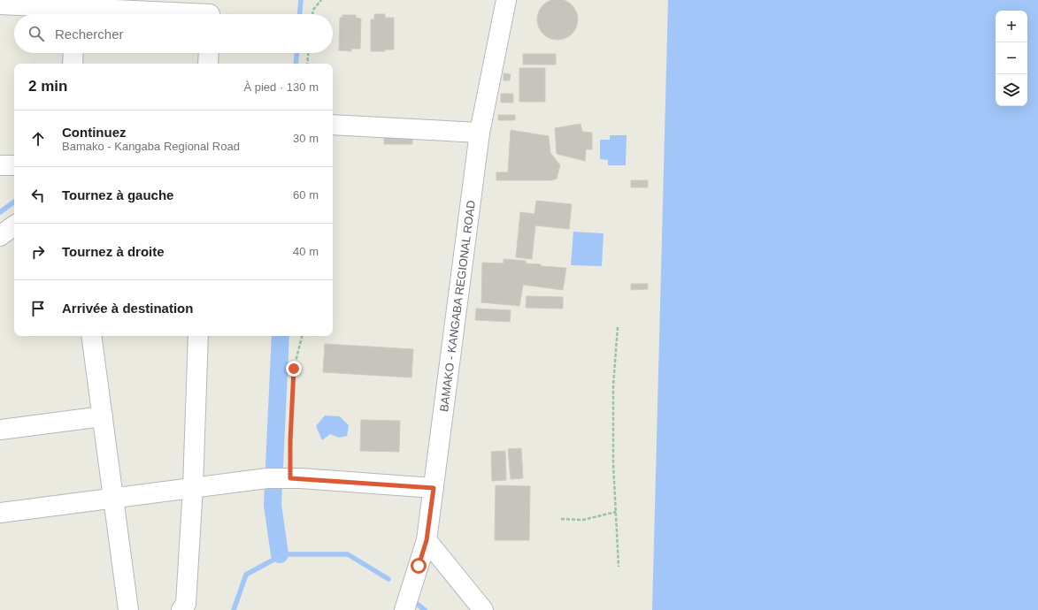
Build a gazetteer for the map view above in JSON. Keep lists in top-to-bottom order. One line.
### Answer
{"streets":{"street":["BAMAKO - KANGABA REGIONAL ROAD"]},"page":{"map_buttons":["+","−"],"search":"Rechercher","heading":["2 min","À pied · 130 m"],"list":[["Continuez","Bamako - Kangaba Regional Road","30 m"],["Tournez à gauche","60 m"],["Tournez à droite","40 m"],"Arrivée à destination"]}}
